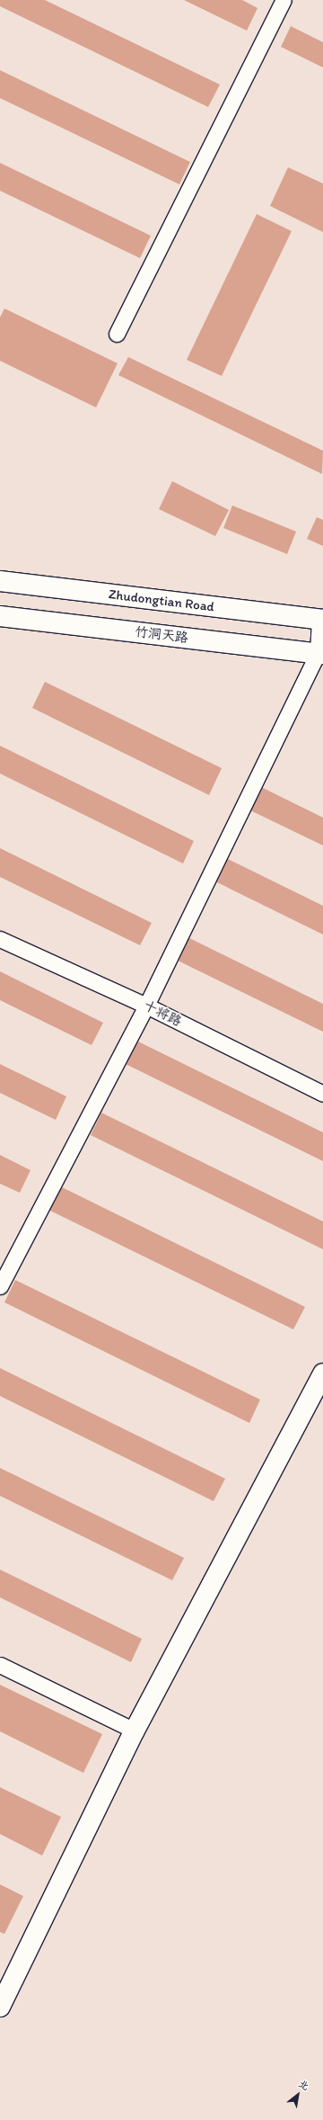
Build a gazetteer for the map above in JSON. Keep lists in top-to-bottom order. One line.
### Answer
{"streets":{"street":["Zhudongtian Road","竹洞天路"],"lane":["十将路"]},"north":"top right"}
